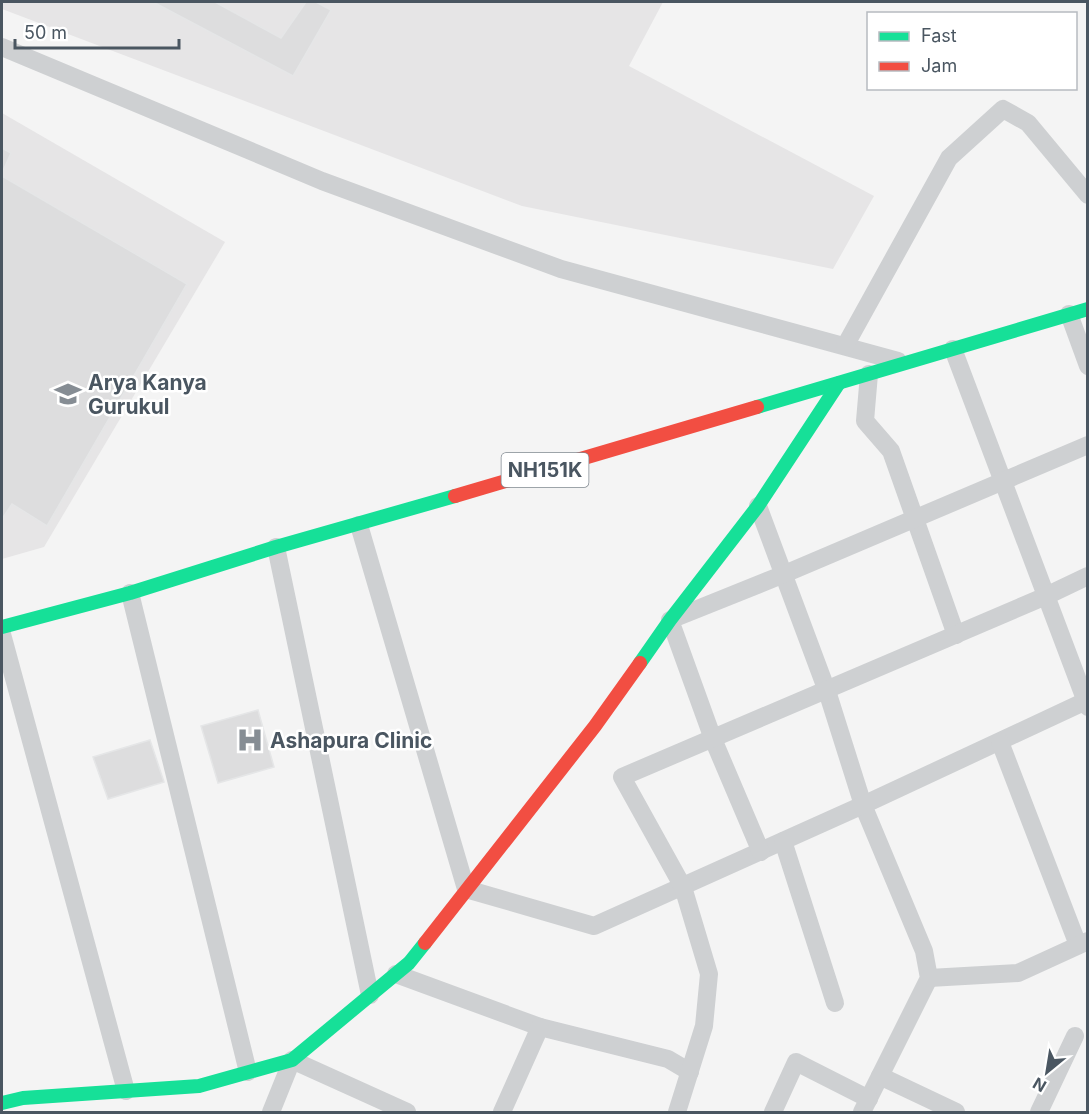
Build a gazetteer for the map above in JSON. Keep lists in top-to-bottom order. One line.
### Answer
{"streets":{"main road":["NH151K"]},"places":{"school or university":["Arya Kanya Gurukul"],"hospital":["Ashapura Clinic"]},"legend":["Fast","Jam"],"scale_bar":"50 m","north":"bottom left"}
